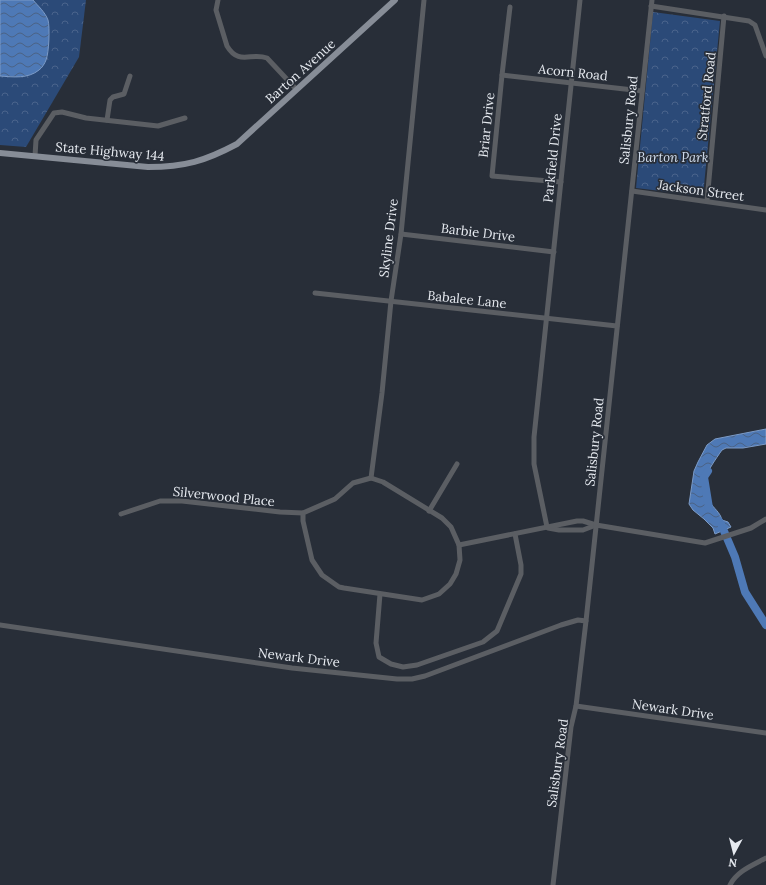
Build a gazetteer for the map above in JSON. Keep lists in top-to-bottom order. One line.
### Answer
{"streets":{"main road":["Barton Avenue","State Highway 144"],"street":["Acorn Road","Stratford Road","Salisbury Road","Briar Drive","Parkfield Drive","Jackson Street","Barbie Drive","Skyline Drive","Babalee Lane","Silverwood Place","Newark Drive"]},"crossings":[["Barton Avenue","State Highway 144"],["Acorn Road","Salisbury Road"],["Acorn Road","Briar Drive"],["Acorn Road","Parkfield Drive"],["Stratford Road","Jackson Street"],["Salisbury Road","Jackson Street"],["Salisbury Road","Babalee Lane"],["Salisbury Road","Newark Drive"],["Briar Drive","Parkfield Drive"],["Parkfield Drive","Barbie Drive"],["Parkfield Drive","Babalee Lane"],["Barbie Drive","Skyline Drive"],["Skyline Drive","Babalee Lane"],["Skyline Drive","Silverwood Place"]],"parks":["Barton Park"],"north":"bottom"}
